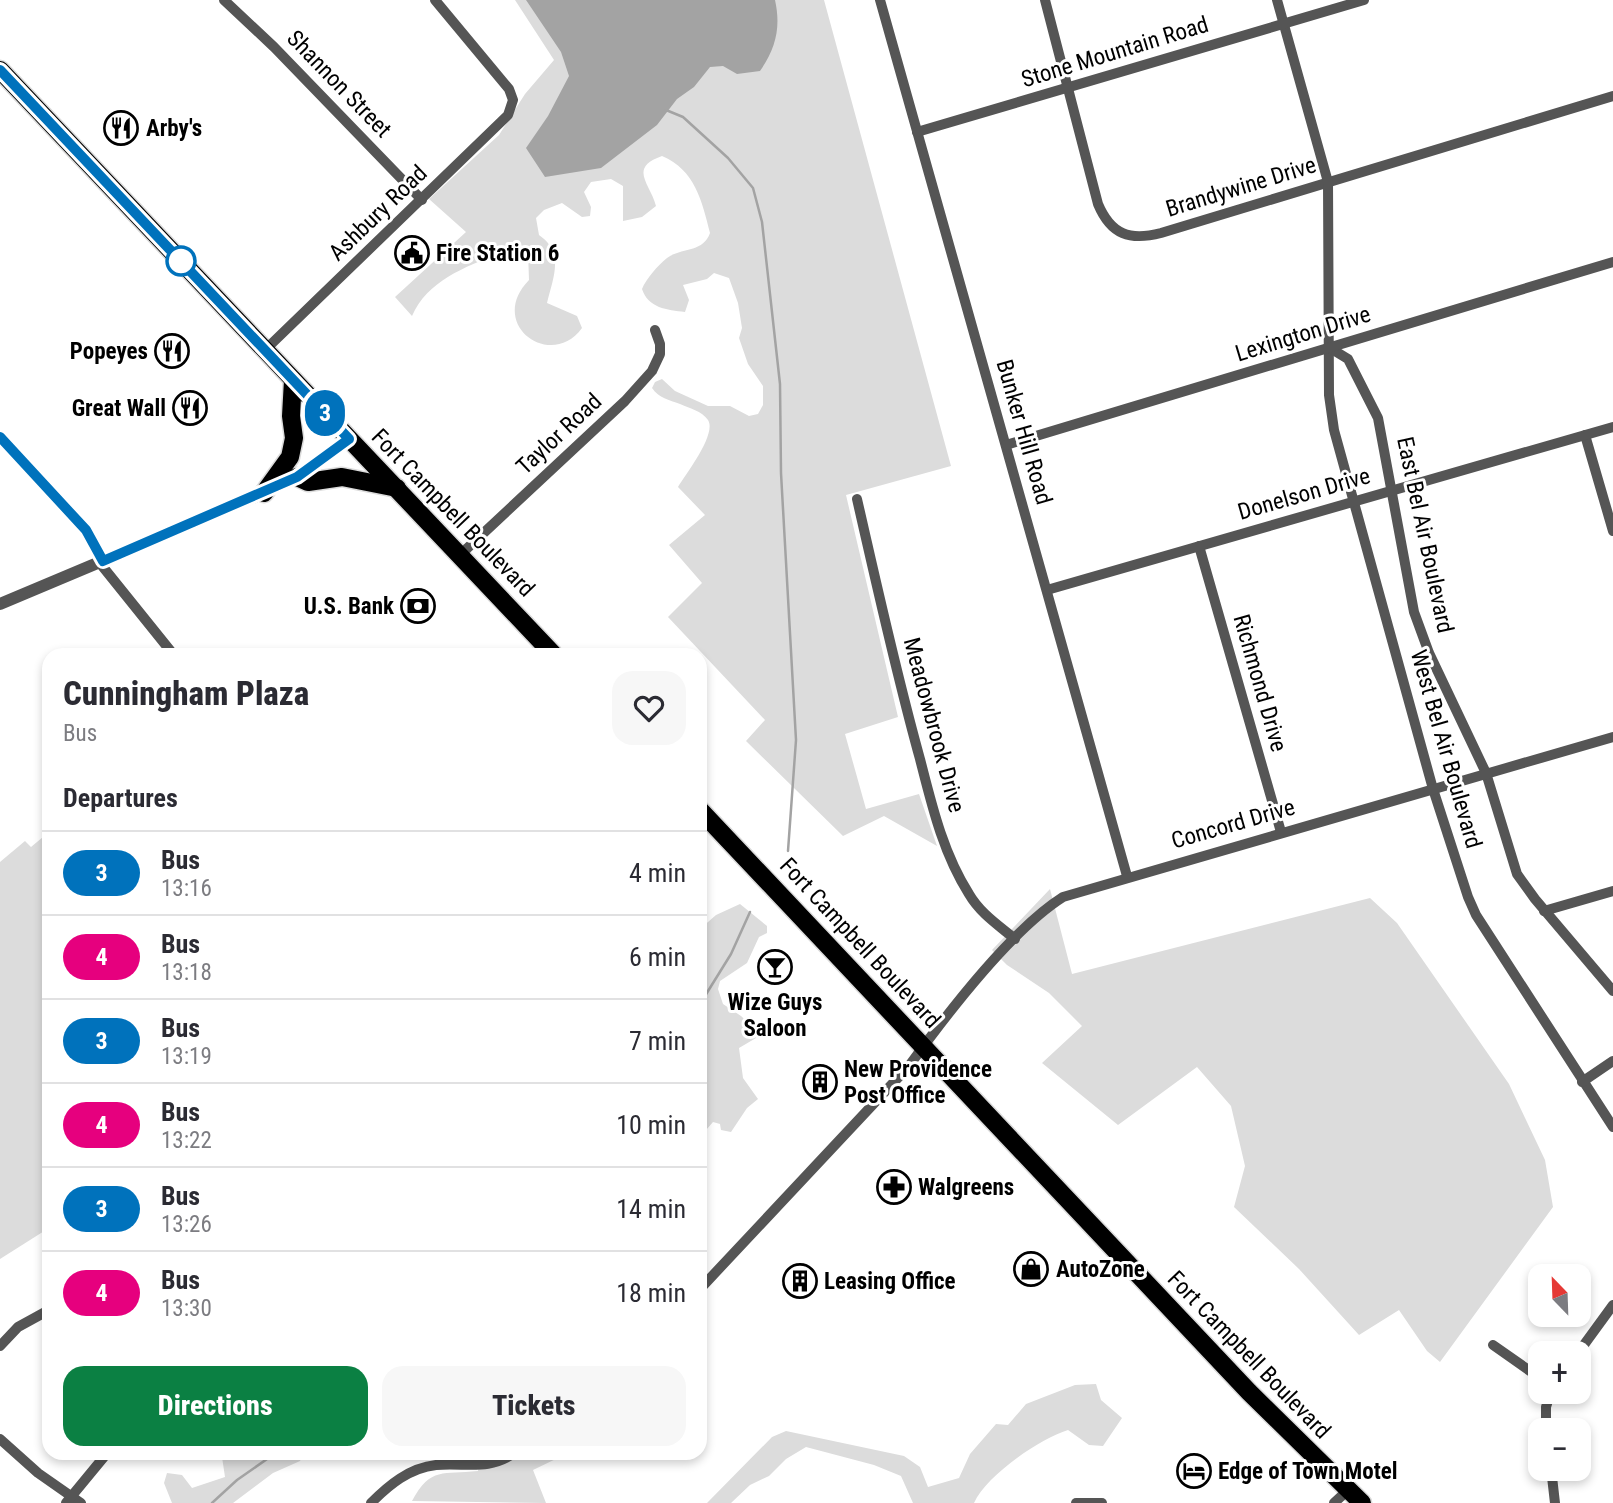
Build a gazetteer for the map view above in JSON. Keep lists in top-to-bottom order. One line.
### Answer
{"streets":{"highway":["Fort Campbell Boulevard"],"street":["Stone Mountain Road","Shannon Street","Brandywine Drive","Ashbury Road","Lexington Drive","Bunker Hill Road","Taylor Road","Donelson Drive","East Bel Air Boulevard","Richmond Drive","Meadowbrook Drive","West Bel Air Boulevard","Concord Drive"]},"crossings":[["Stone Mountain Road","Brandywine Drive"],["Stone Mountain Road","Bunker Hill Road"],["Stone Mountain Road","West Bel Air Boulevard"],["Shannon Street","Ashbury Road"],["Brandywine Drive","West Bel Air Boulevard"],["Ashbury Road","Fort Campbell Boulevard"],["Lexington Drive","Bunker Hill Road"],["Lexington Drive","East Bel Air Boulevard"],["Lexington Drive","West Bel Air Boulevard"],["Bunker Hill Road","Donelson Drive"],["Bunker Hill Road","Concord Drive"],["Taylor Road","Fort Campbell Boulevard"],["Donelson Drive","East Bel Air Boulevard"],["Donelson Drive","Richmond Drive"],["Donelson Drive","West Bel Air Boulevard"],["Fort Campbell Boulevard","Concord Drive"],["East Bel Air Boulevard","West Bel Air Boulevard"],["East Bel Air Boulevard","Concord Drive"],["Richmond Drive","Concord Drive"],["Meadowbrook Drive","Concord Drive"],["West Bel Air Boulevard","Concord Drive"]],"places":{"restaurant":["Arby's","Popeyes","Great Wall"],"public building":["Fire Station 6"],"bank":["U.S. Bank"],"bar":["Wize Guys Saloon"],"building":["New Providence Post Office","Leasing Office"],"pharmacy":["Walgreens"],"shop":["AutoZone"],"hotel":["Edge of Town Motel"]},"lines":["bus line 3"],"north":"top left","page":{"on_map":"3","heading":[["Cunningham Plaza","Bus"],"Departures"],"list":[{"mark":"3","name":"Bus","note":"13:16","value":"4 min"},{"mark":"4","name":"Bus","note":"13:18","value":"6 min"},{"mark":"3","name":"Bus","note":"13:19","value":"7 min"},{"mark":"4","name":"Bus","note":"13:22","value":"10 min"},{"mark":"3","name":"Bus","note":"13:26","value":"14 min"},{"mark":"4","name":"Bus","note":"13:30","value":"18 min"}],"map_buttons":["+","−"],"buttons":["Directions","Tickets"]}}
